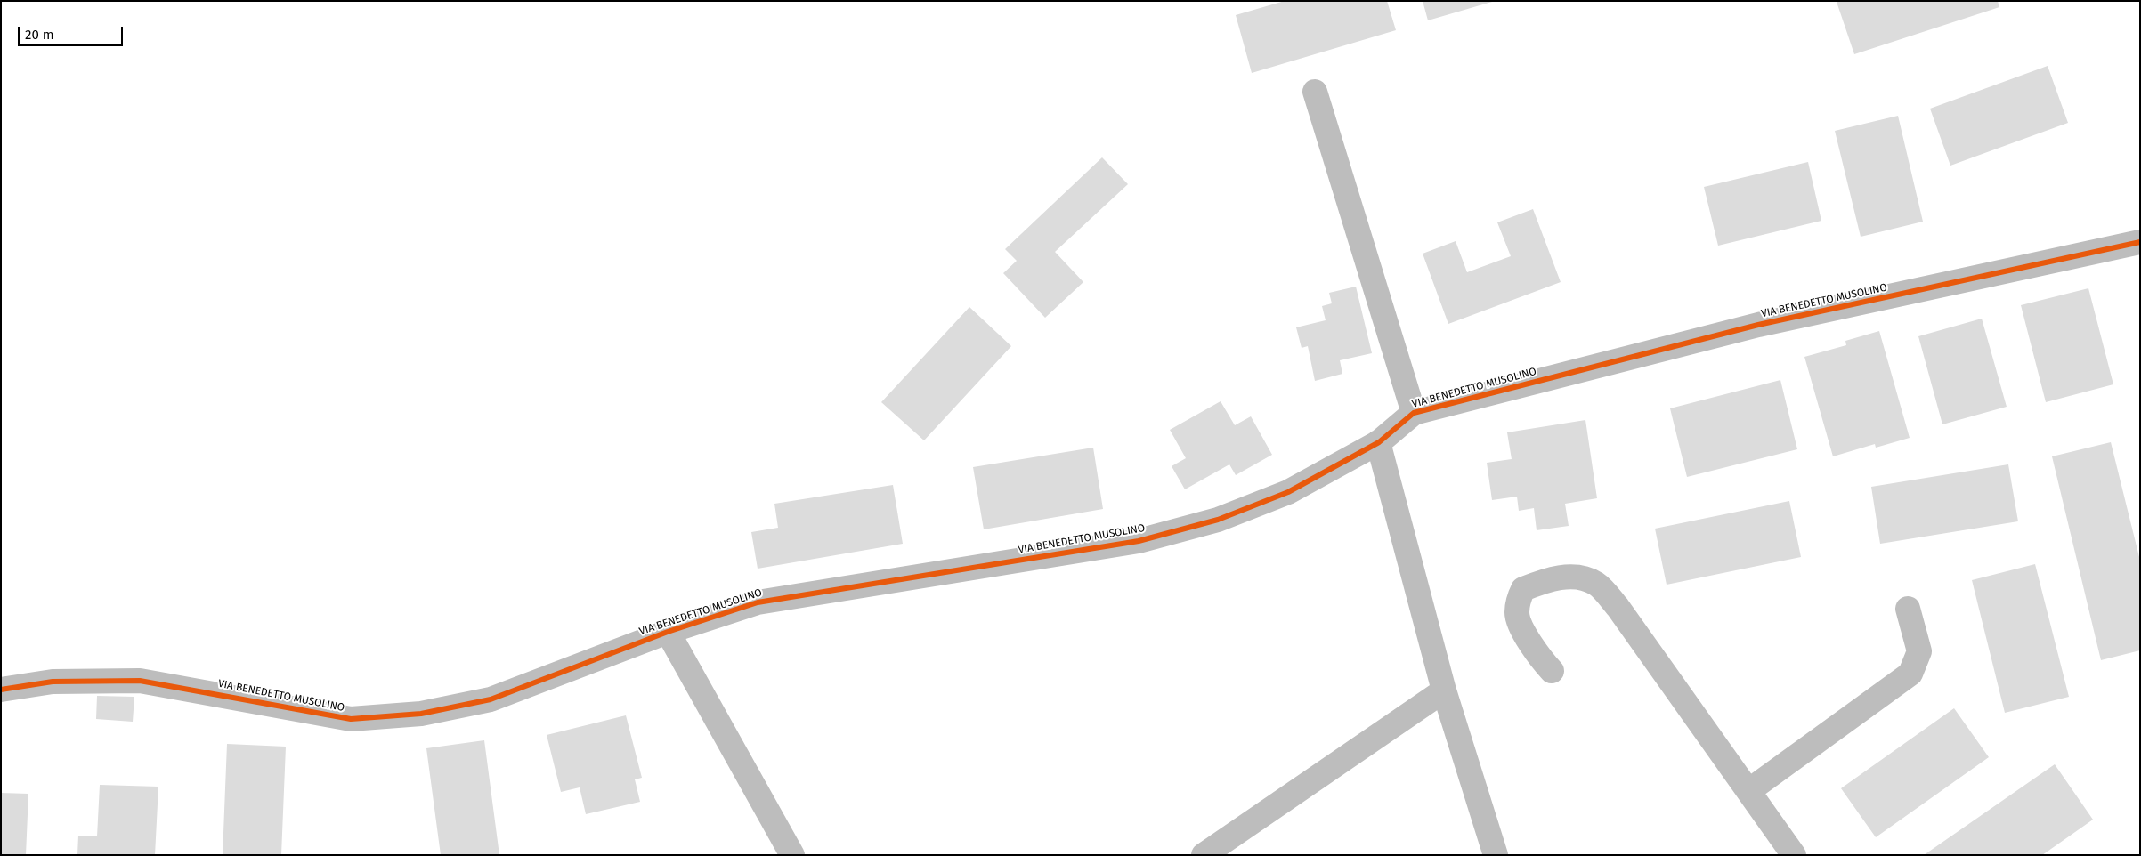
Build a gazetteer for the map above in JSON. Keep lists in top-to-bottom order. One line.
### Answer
{"streets":{"street":["VIA BENEDETTO MUSOLINO"]},"scale_bar":"20 m"}
